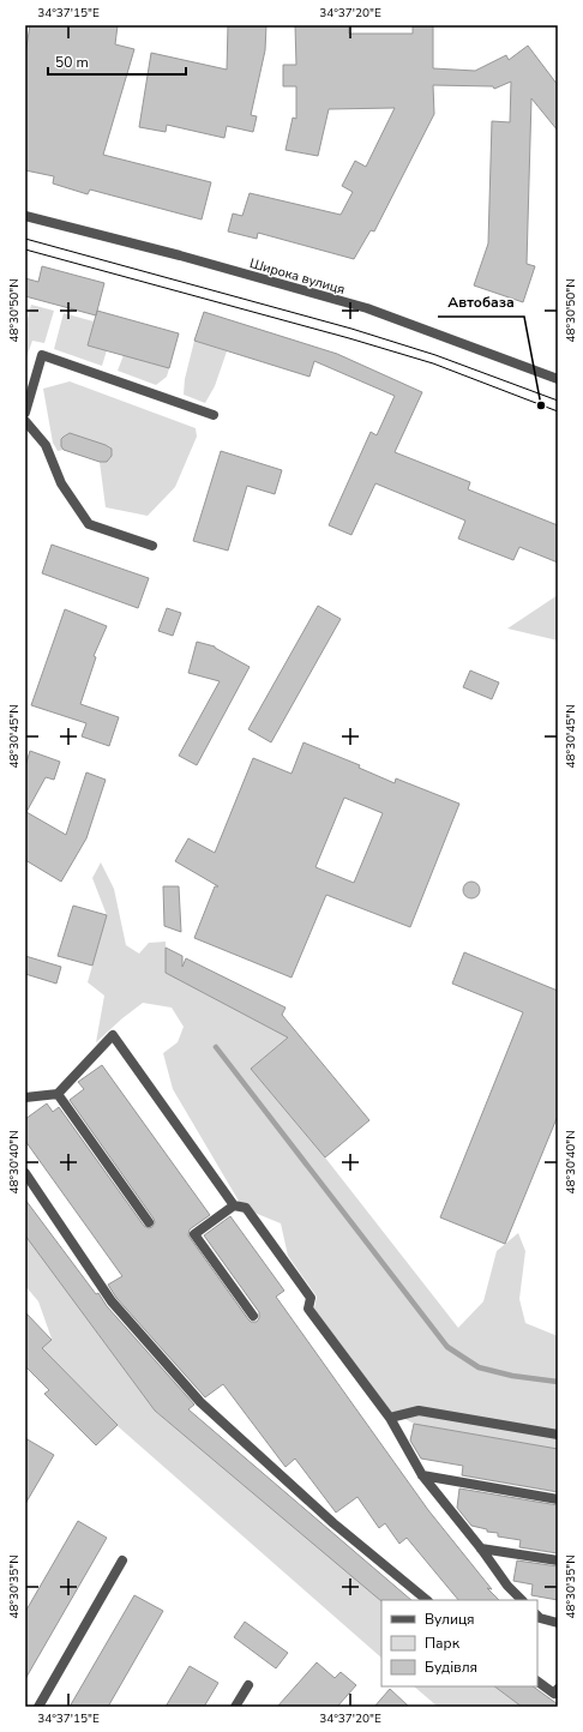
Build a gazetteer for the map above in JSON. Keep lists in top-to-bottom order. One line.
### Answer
{"streets":{"street":["Широка вулиця"]},"places":["Автобаза"],"legend":["Вулиця","Парк","Будівля"],"scale_bar":"50 m","coordinates":["34°37'15\"E","34°37'20\"E","48°30'50\"N","48°30'45\"N","48°30'40\"N","48°30'35\"N"]}
